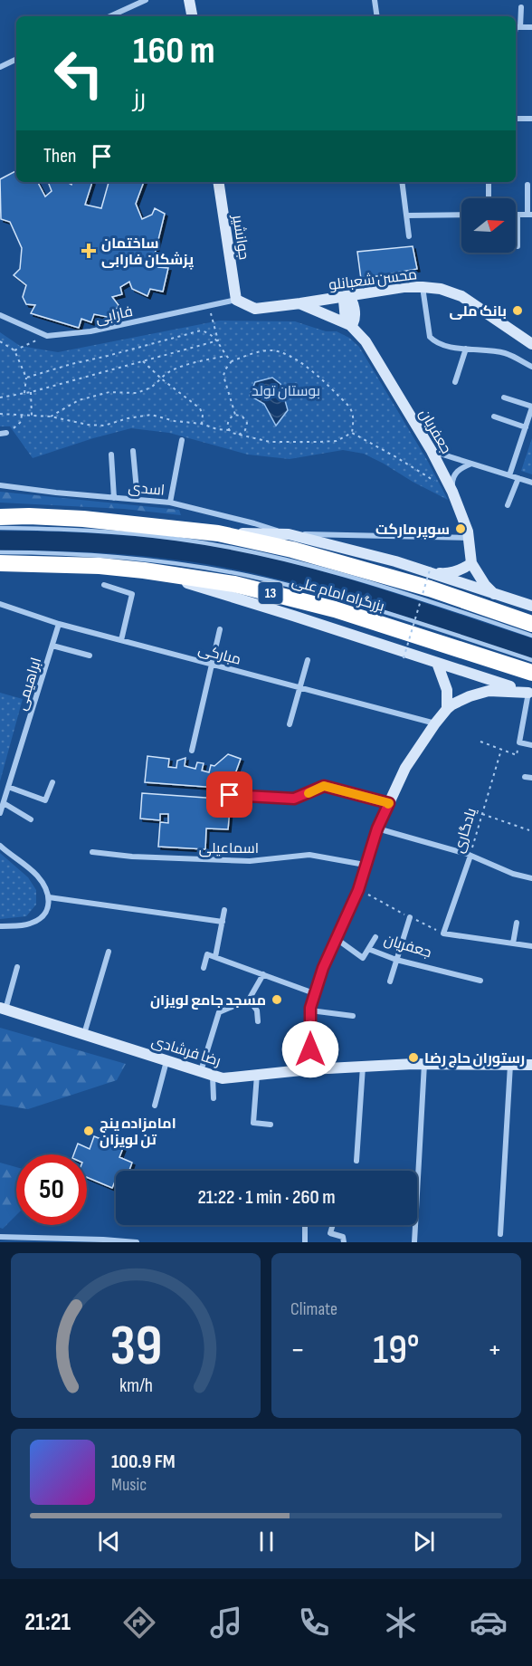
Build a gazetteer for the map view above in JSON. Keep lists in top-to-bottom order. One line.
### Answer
{"streets":{"highway":["13","بزرگراه امام علی"],"main road":["جوانشیر","محسن شعبانلو","جعفریان","رضا فرشادی"],"street":["فارابی","اسدی","مبارکی","ابراهیمی","یادگاری","اسماعیلی"]},"crossings":[["جوانشیر","محسن شعبانلو"],["جوانشیر","فارابی"],["محسن شعبانلو","فارابی"],["جعفریان","اسدی"],["مبارکی","ابراهیمی"]],"parks":["بوستان تولد"],"places":{"health":["ساختمان پزشکان فارابی"],"other":["بانک ملی","سوپرمارکت","مسجد جامع لویزان","رستوران حاج رضا","امامزاده پنج تن لویزان"]},"north":"right","page":{"turn":["160 m","رز"],"then":"Then","limit":"50","trip":"21:22 · 1 min · 260 m","tile":"Climate","heat":["−","19°","+"],"song":["100.9 FM","Music"],"tabs":"21:21","gauge":["39","km/h"]}}
